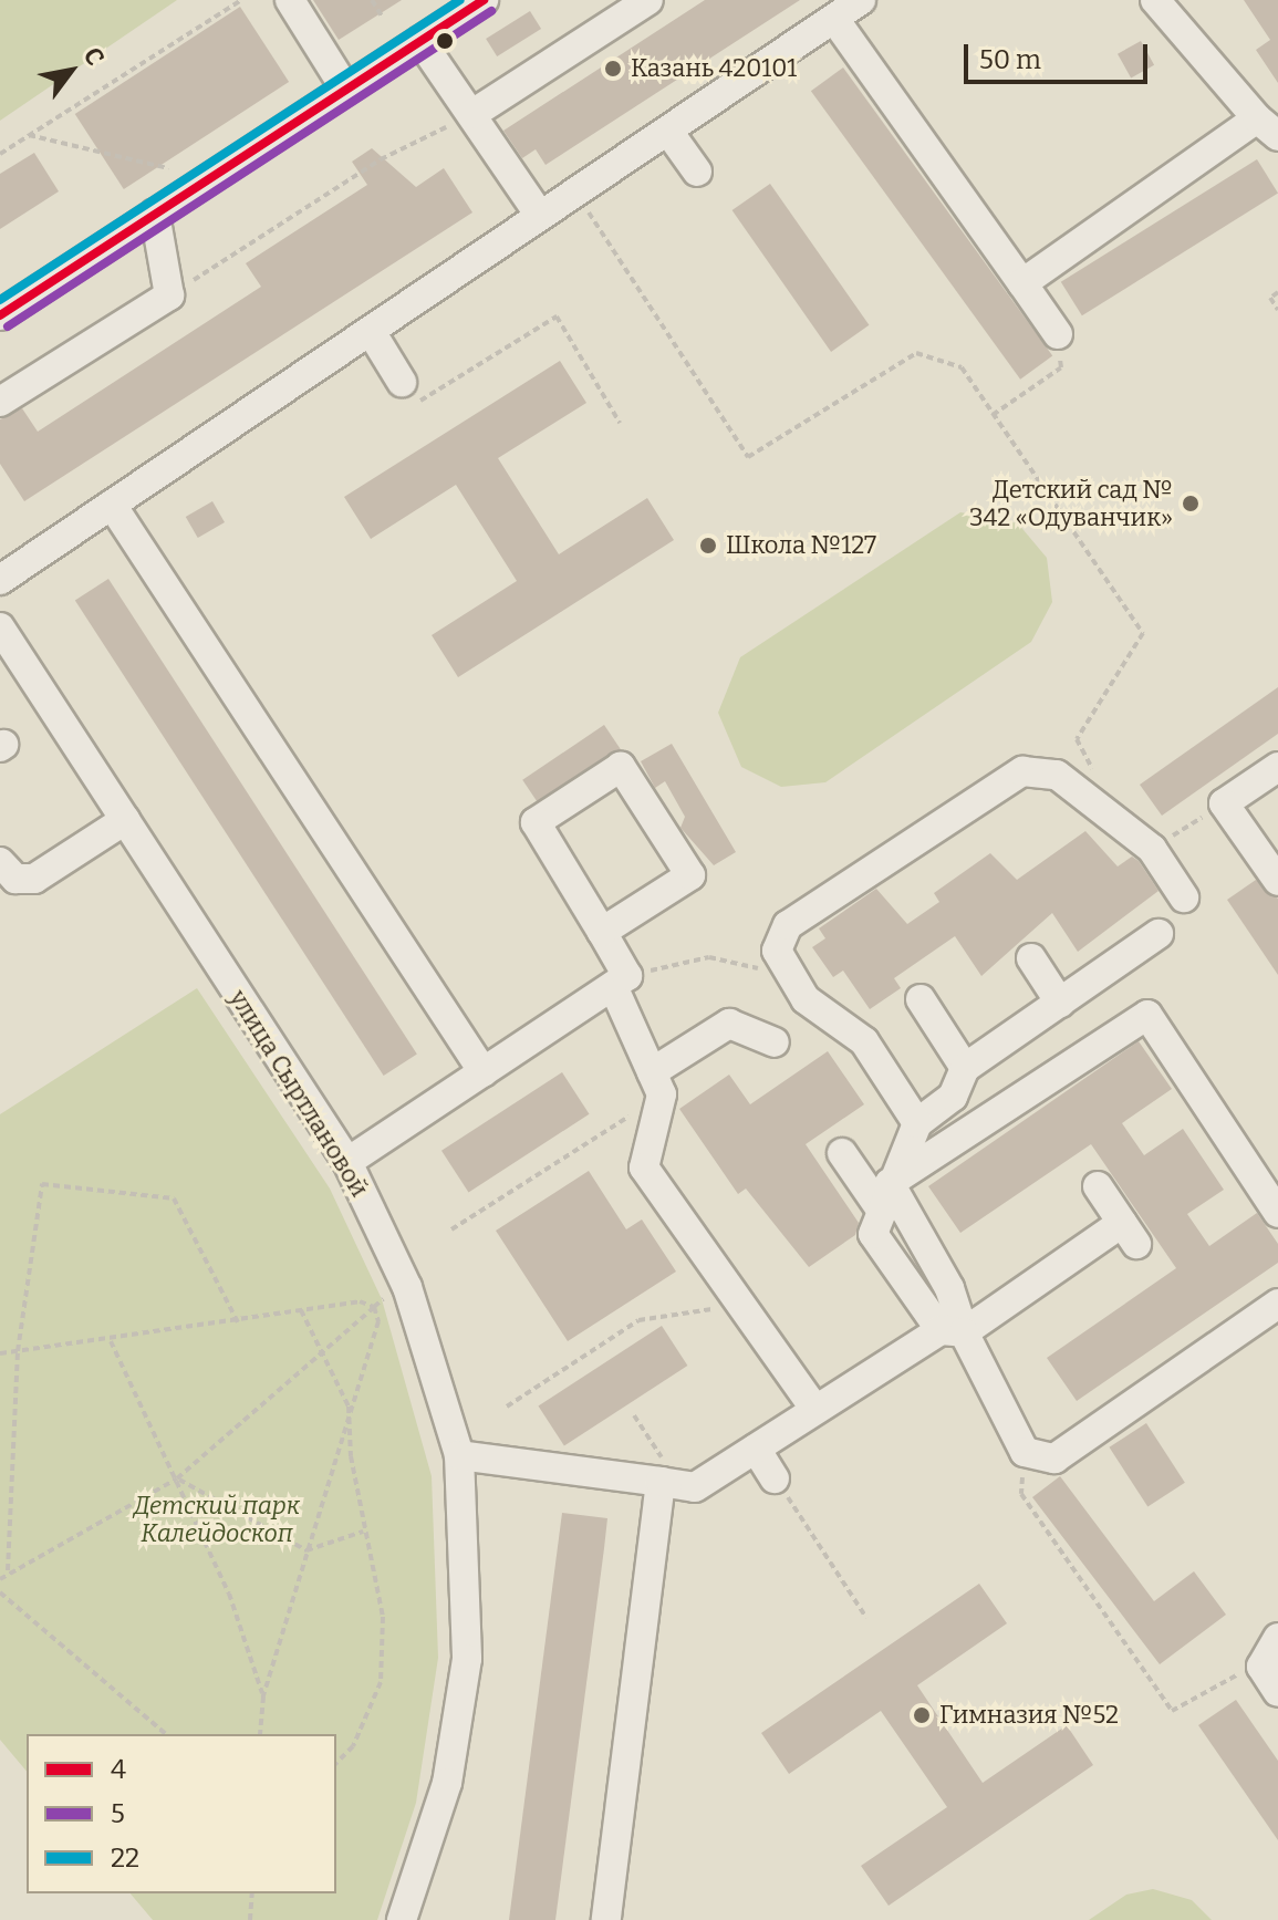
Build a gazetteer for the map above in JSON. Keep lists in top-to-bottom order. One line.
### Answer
{"streets":{"street":["улица Сыртлановой"]},"parks":["Детский парк Калейдоскоп"],"places":["Казань 420101","Детский сад № 342 «Одуванчик»","Школа №127","Гимназия №52"],"lines":["transit line 4","transit line 22","transit line 5"],"legend":["4","5","22"],"scale_bar":"50 m","north":"top right"}
